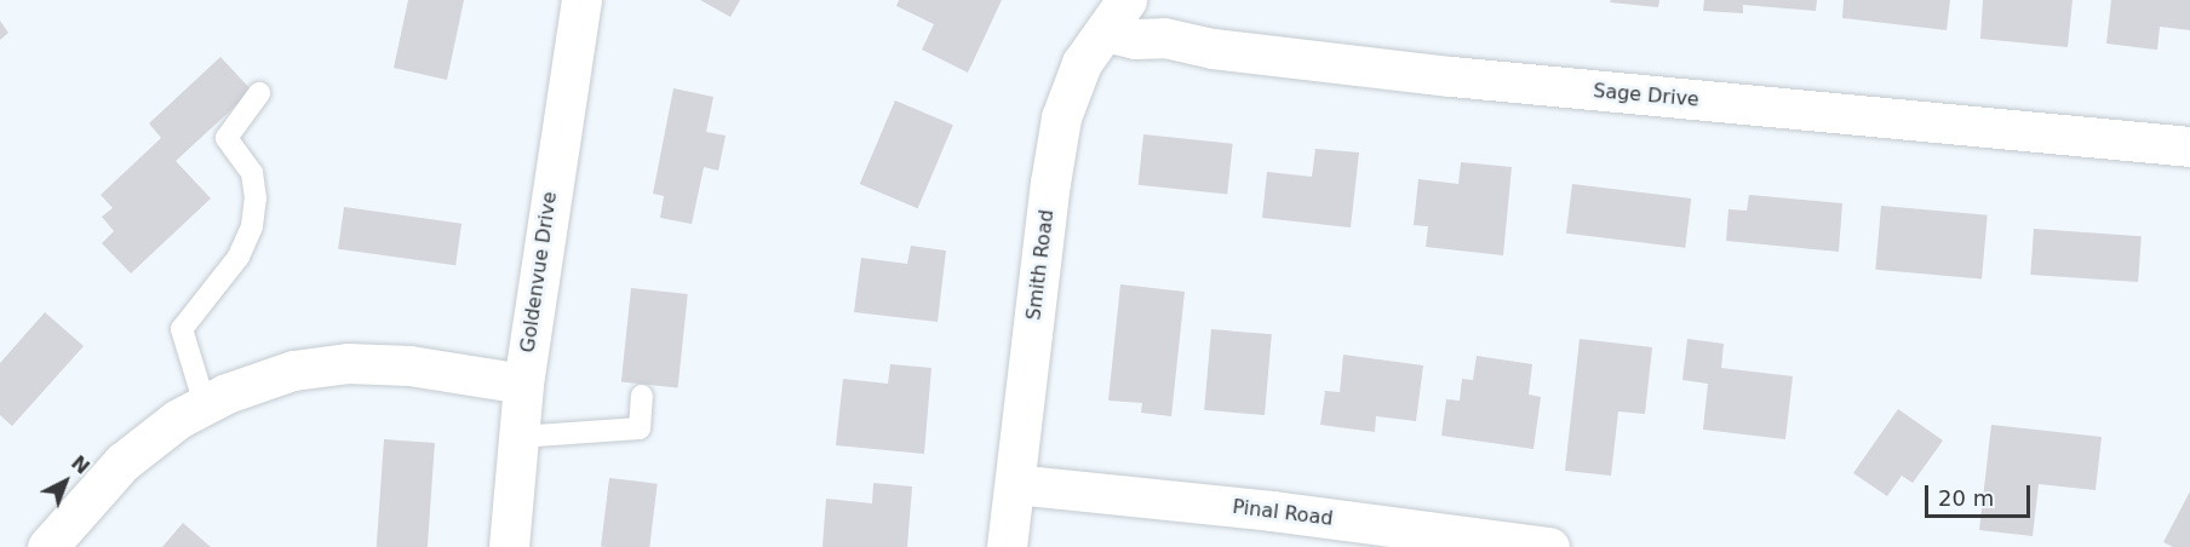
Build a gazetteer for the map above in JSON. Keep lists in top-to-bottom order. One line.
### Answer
{"streets":{"street":["Sage Drive","Smith Road","Goldenvue Drive","Pinal Road"]},"crossings":[["Sage Drive","Smith Road"],["Smith Road","Pinal Road"]],"scale_bar":"20 m","north":"top right"}
